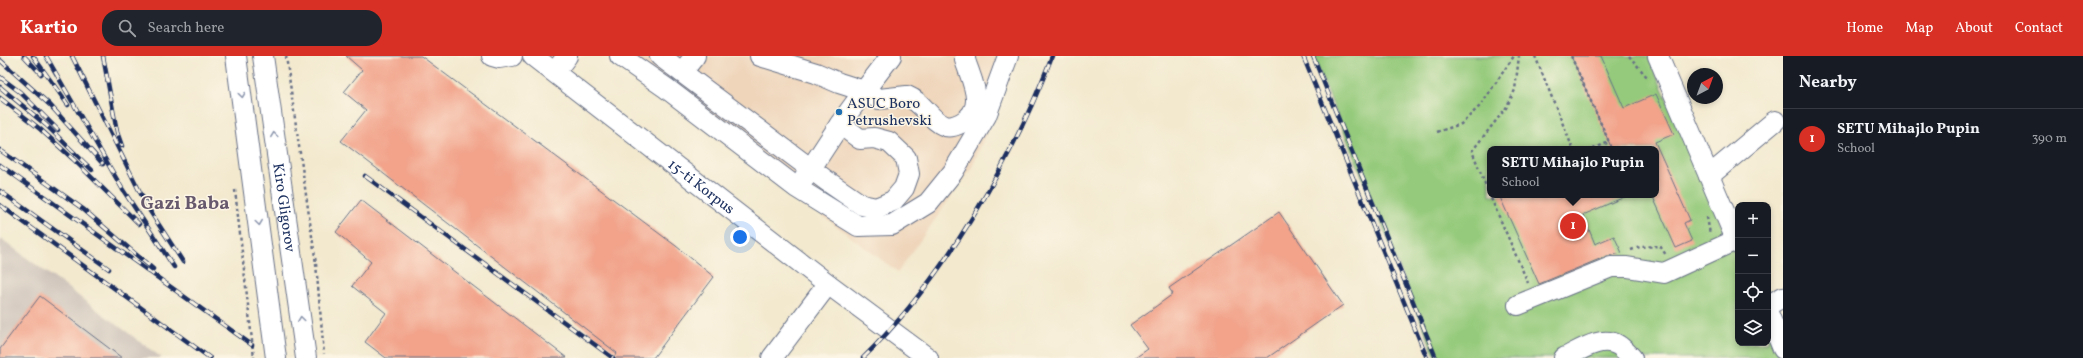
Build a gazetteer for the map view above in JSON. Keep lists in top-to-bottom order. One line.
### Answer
{"streets":{"street":["15-ti Korpus","Kiro Gligorov"]},"districts":["Gazi Baba"],"places":["ASUC Boro Petrushevski"],"north":"top right","page":{"header":"Kartio","search":"Search here","nav":["Home","Map","About","Contact"],"heading":"Nearby","list":[{"mark":"1","name":"SETU Mihajlo Pupin","note":"School","value":"390 m"}],"popup":["SETU Mihajlo Pupin","School"],"map_buttons":["+","−"],"pins":"1"}}
